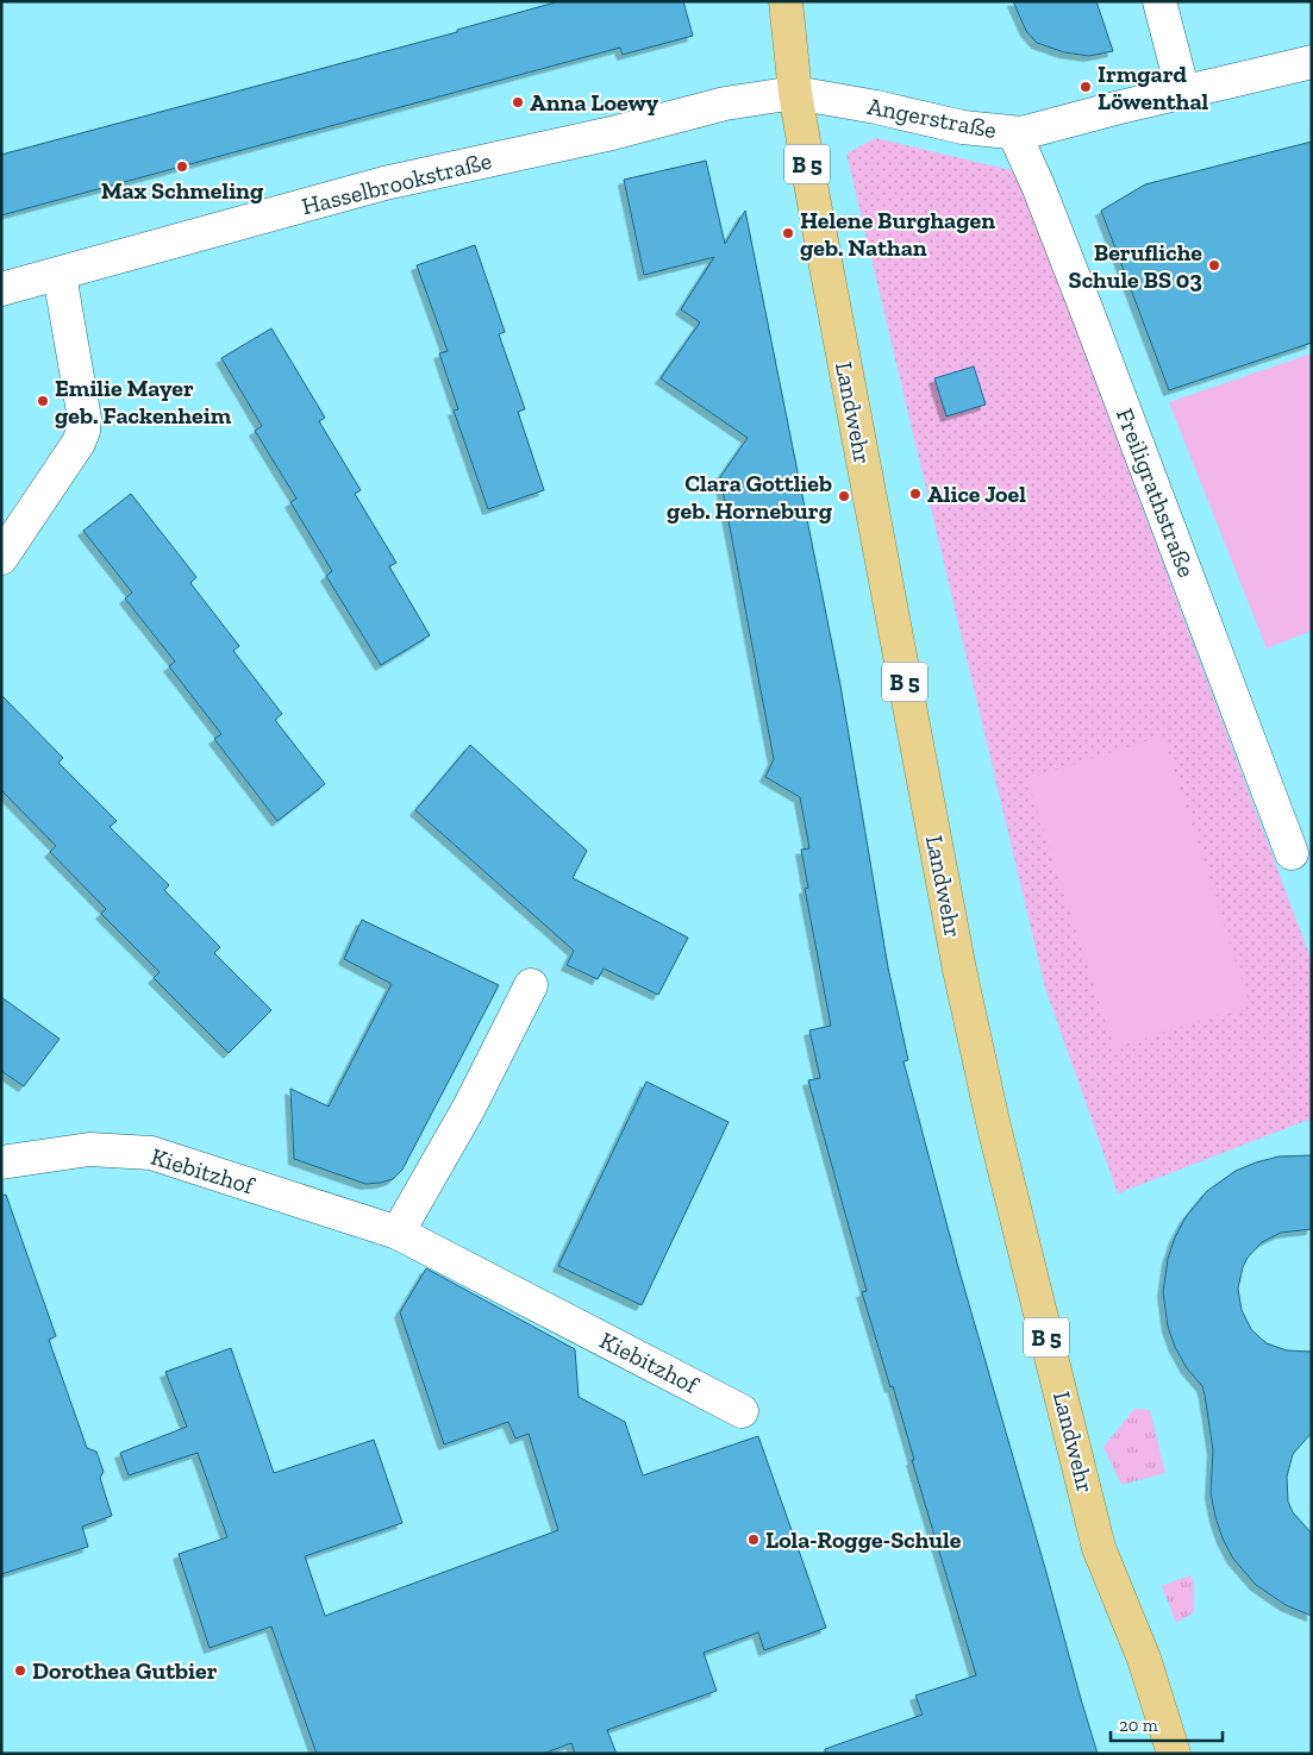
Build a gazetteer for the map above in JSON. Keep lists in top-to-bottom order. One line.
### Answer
{"streets":{"main road":["B 5","Landwehr"],"street":["Angerstraße","Hasselbrookstraße","Freiligrathstraße","Kiebitzhof"]},"crossings":[["Angerstraße","Hasselbrookstraße"],["Angerstraße","Landwehr"],["Angerstraße","Freiligrathstraße"],["Hasselbrookstraße","Landwehr"]],"places":["Irmgard Löwenthal","Anna Loewy","Max Schmeling","Helene Burghagen geb. Nathan","Berufliche Schule BS 03","Emilie Mayer geb. Fackenheim","Alice Joel","Clara Gottlieb geb. Horneburg","Lola-Rogge-Schule","Dorothea Gutbier"],"scale_bar":"20 m"}
